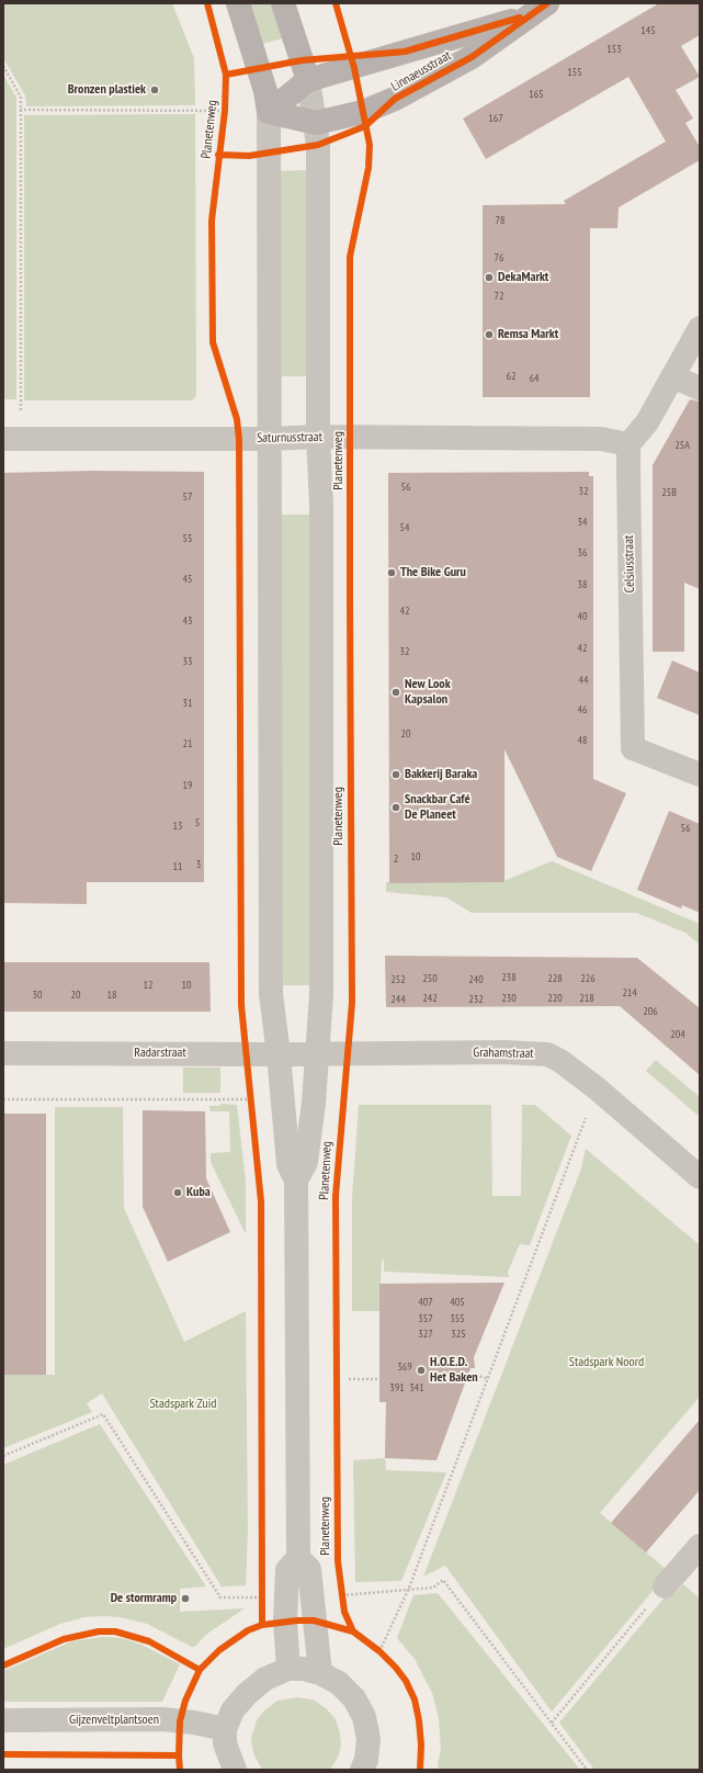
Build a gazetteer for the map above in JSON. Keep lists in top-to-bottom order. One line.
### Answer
{"streets":{"main road":["Linnaeusstraat","Planetenweg"],"street":["Saturnusstraat","Celsiusstraat","Radarstraat","Grahamstraat","Gijzenveltplantsoen"]},"crossings":[["Linnaeusstraat","Planetenweg"],["Planetenweg","Saturnusstraat"],["Planetenweg","Radarstraat"],["Planetenweg","Grahamstraat"],["Saturnusstraat","Celsiusstraat"],["Radarstraat","Grahamstraat"]],"parks":["Stadspark Noord","Stadspark Zuid"],"places":["Bronzen plastiek","DekaMarkt","Remsa Markt","The Bike Guru","New Look Kapsalon","Bakkerij Baraka","Snackbar Café De Planeet","Kuba","H.O.E.D. Het Baken","De stormramp"],"house_numbers":["145","153","155","165","167","78","76","72","62","64","25A","56","32","25B","57","34","54","55","36","45","38","42","40","43","42","32","33","44","31","46","20","48","21","19","5","13","56","10","2","3","11","238","250","228","226","252","240","12","10","214","30","20","18","242","230","220","218","244","232","206","204","407","405","357","355","327","325","369","391","341"]}
